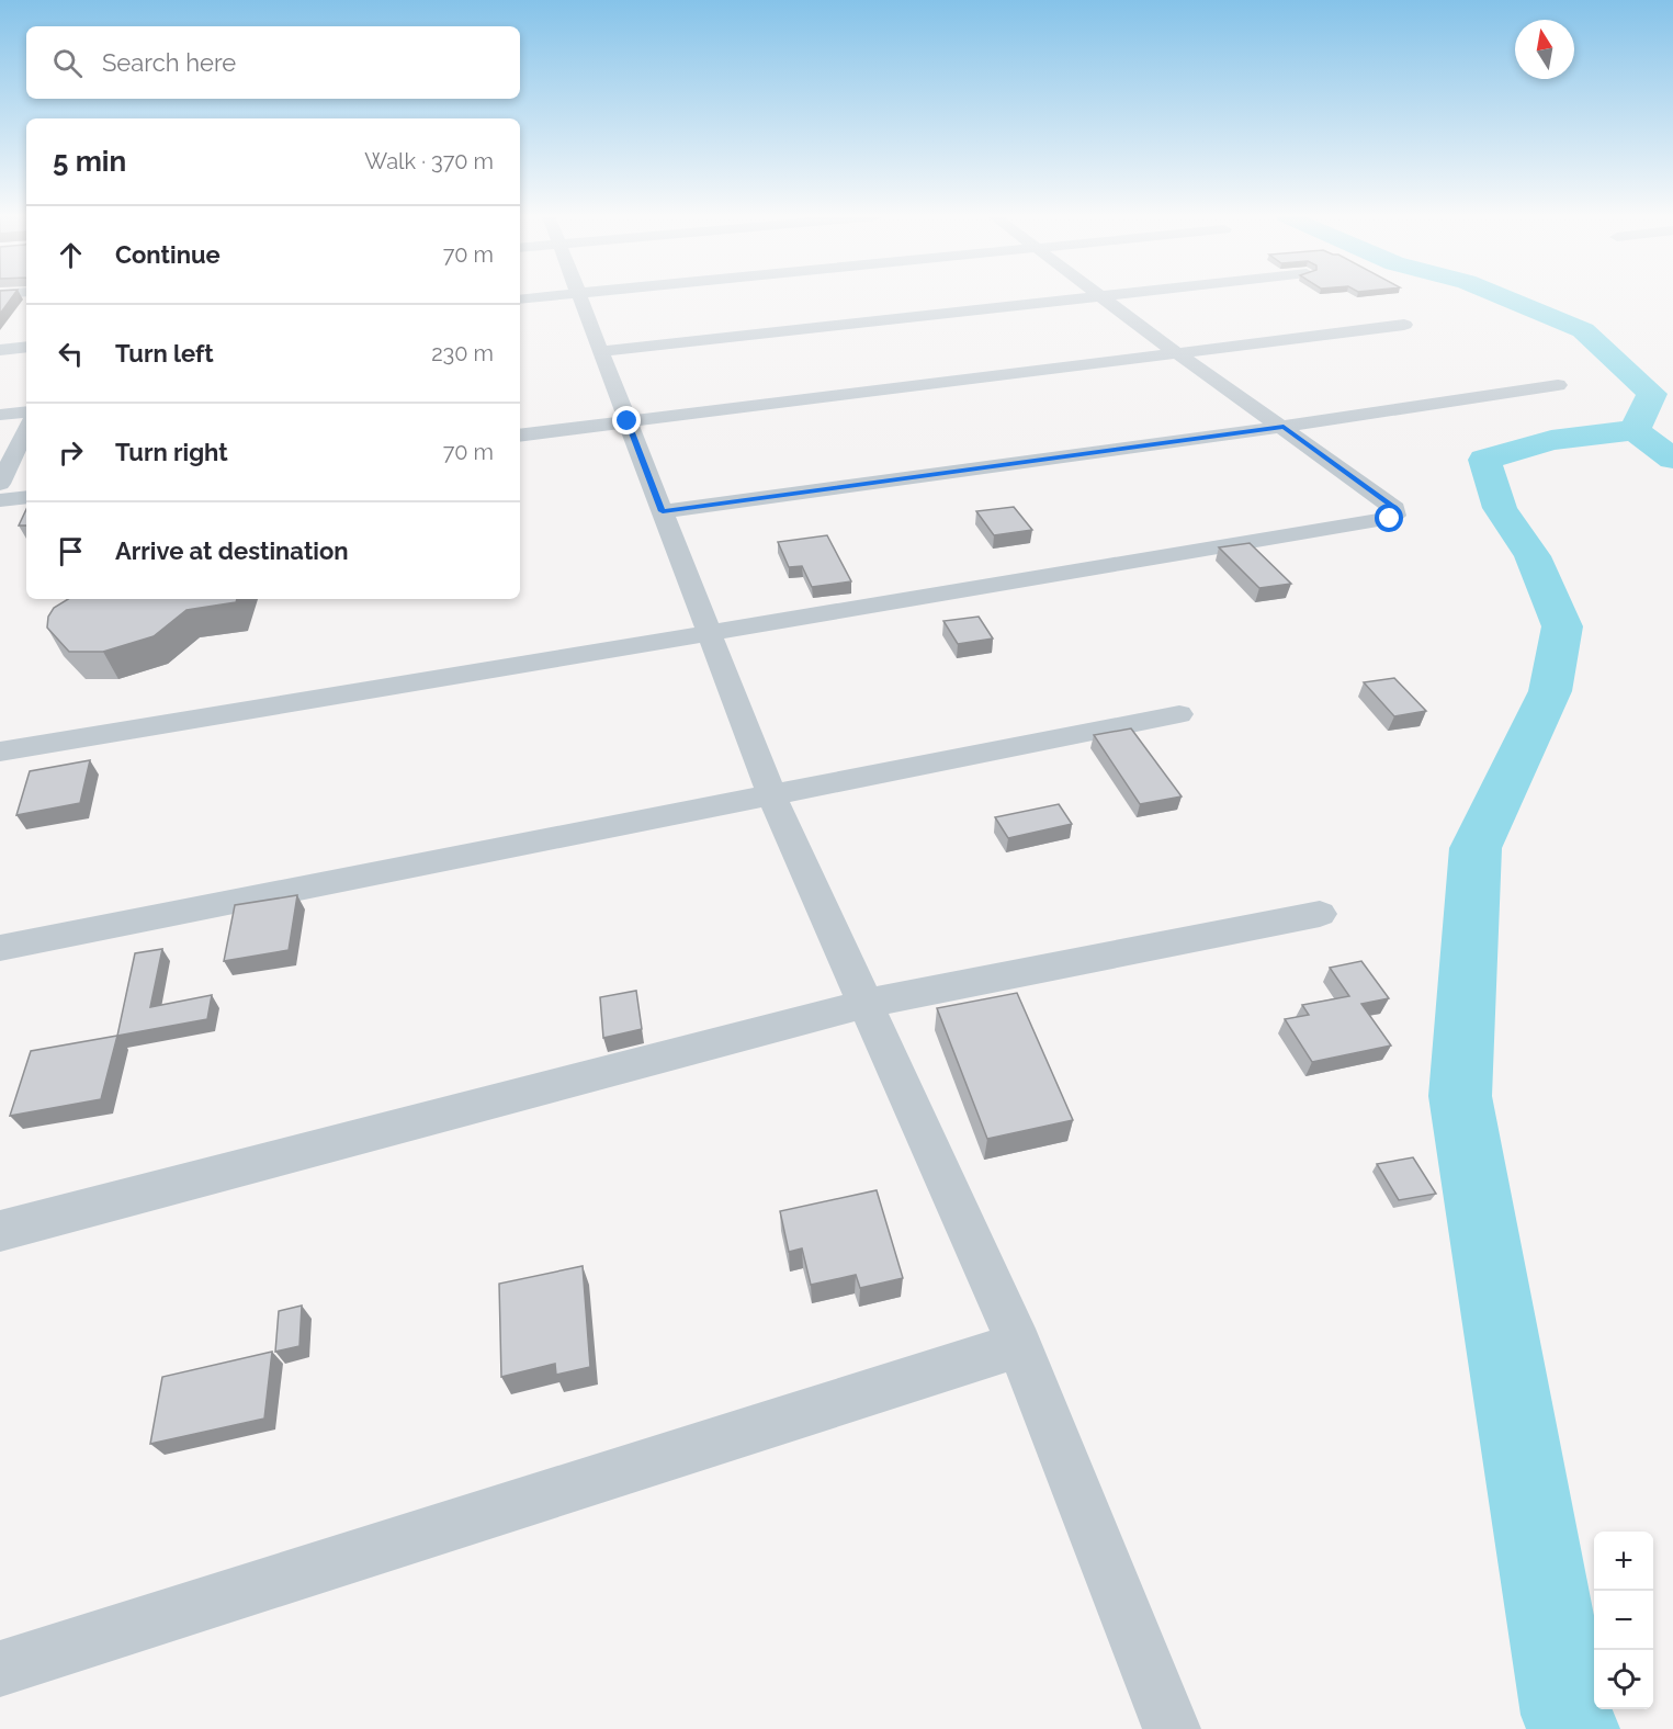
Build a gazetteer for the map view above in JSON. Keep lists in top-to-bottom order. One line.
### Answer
{"north":"top","page":{"search":"Search here","heading":["5 min","Walk · 370 m"],"list":[["Continue","70 m"],["Turn left","230 m"],["Turn right","70 m"],"Arrive at destination"],"map_buttons":["+","−"]}}
